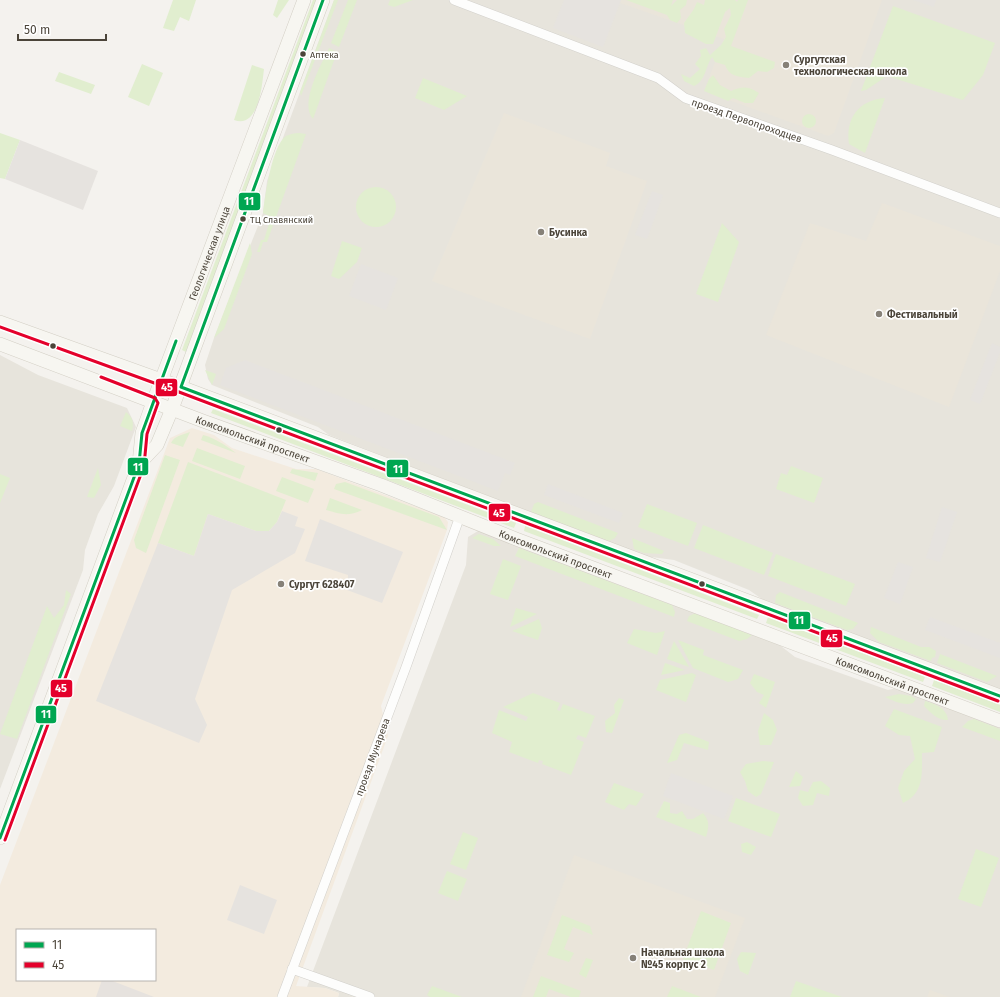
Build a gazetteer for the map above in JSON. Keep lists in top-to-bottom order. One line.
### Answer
{"streets":{"main road":["Геологическая улица","Комсомольский проспект"],"street":["проезд Первопроходцев","проезд Мунарева"]},"crossings":[["Геологическая улица","Комсомольский проспект"],["Комсомольский проспект","проезд Мунарева"]],"places":["Аптека","Сургутская технологическая школа","ТЦ Славянский","Бусинка","Фестивальный","Сургут 628407","Начальная школа №45 корпус 2"],"lines":["transit line 11","transit line 45"],"legend":["11","45"],"scale_bar":"50 m"}
